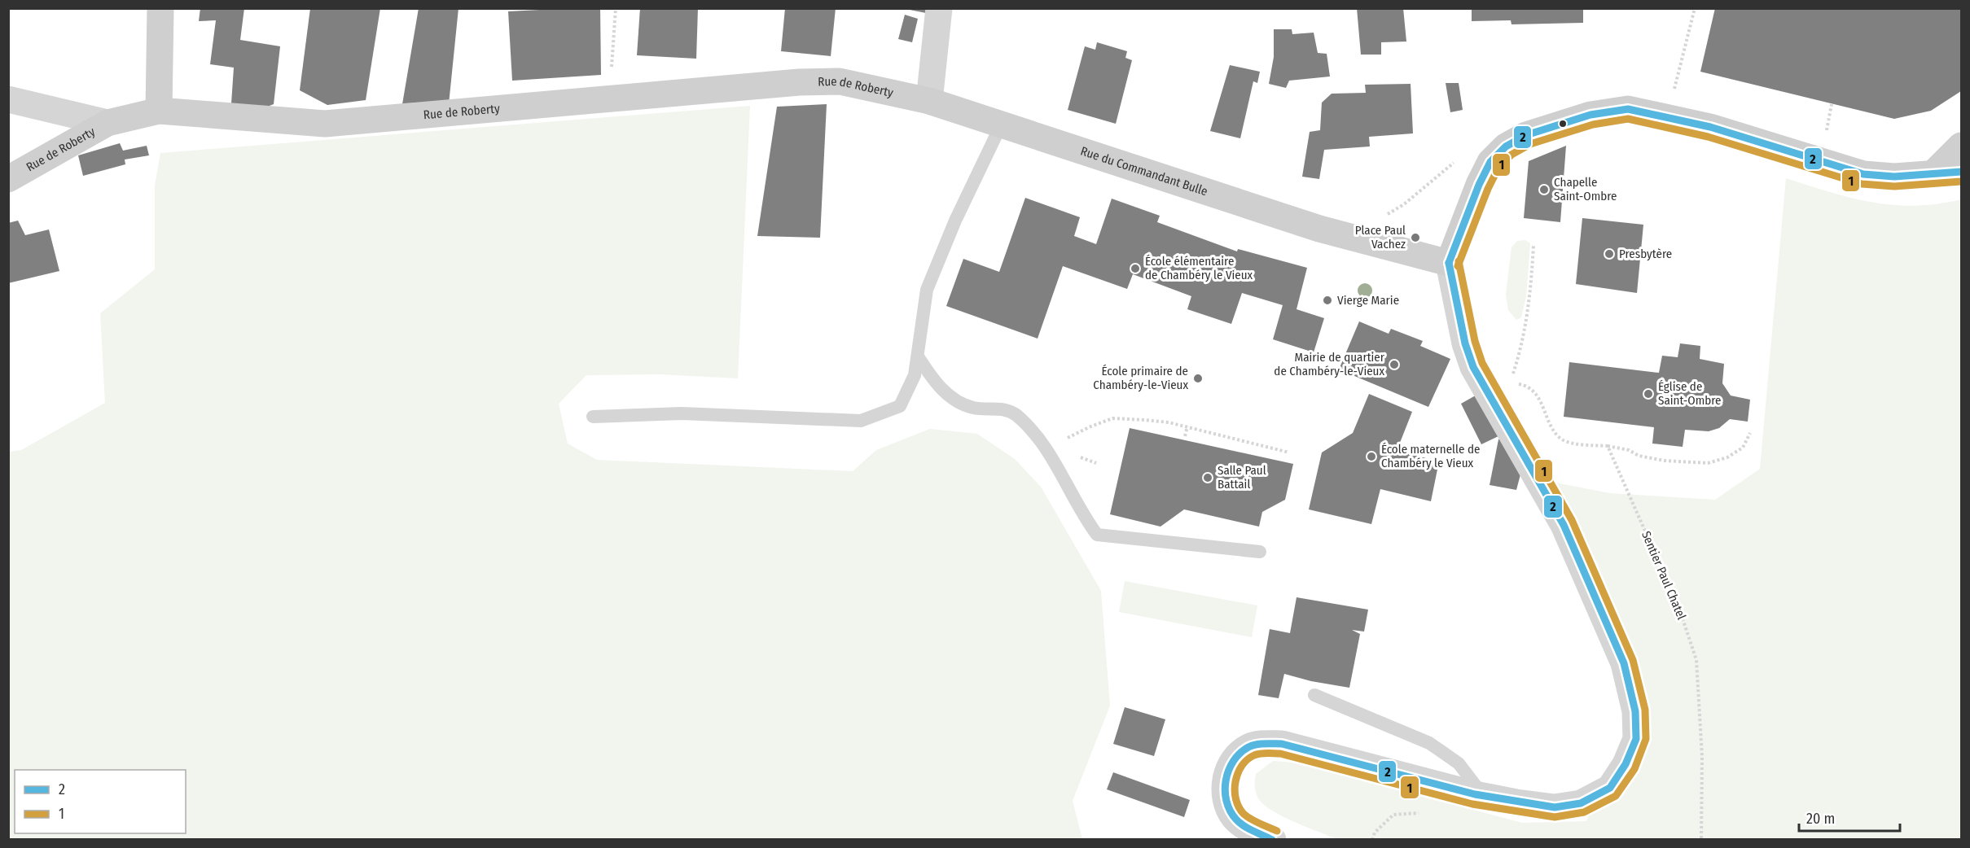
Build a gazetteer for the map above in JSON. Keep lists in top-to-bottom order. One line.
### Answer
{"streets":{"street":["Rue de Roberty","Rue du Commandant Bulle"],"path":["Sentier Paul Chatel"]},"crossings":[["Rue de Roberty","Rue du Commandant Bulle"]],"places":["Chapelle Saint-Ombre","Place Paul Vachez","Presbytère","École élémentaire de Chambéry le Vieux","Vierge Marie","Mairie de quartier de Chambéry-le-Vieux","École primaire de Chambéry-le-Vieux","Église de Saint-Ombre","École maternelle de Chambéry le Vieux","Salle Paul Battail"],"lines":["transit line 2","transit line 1"],"legend":["2","1"],"scale_bar":"20 m"}
